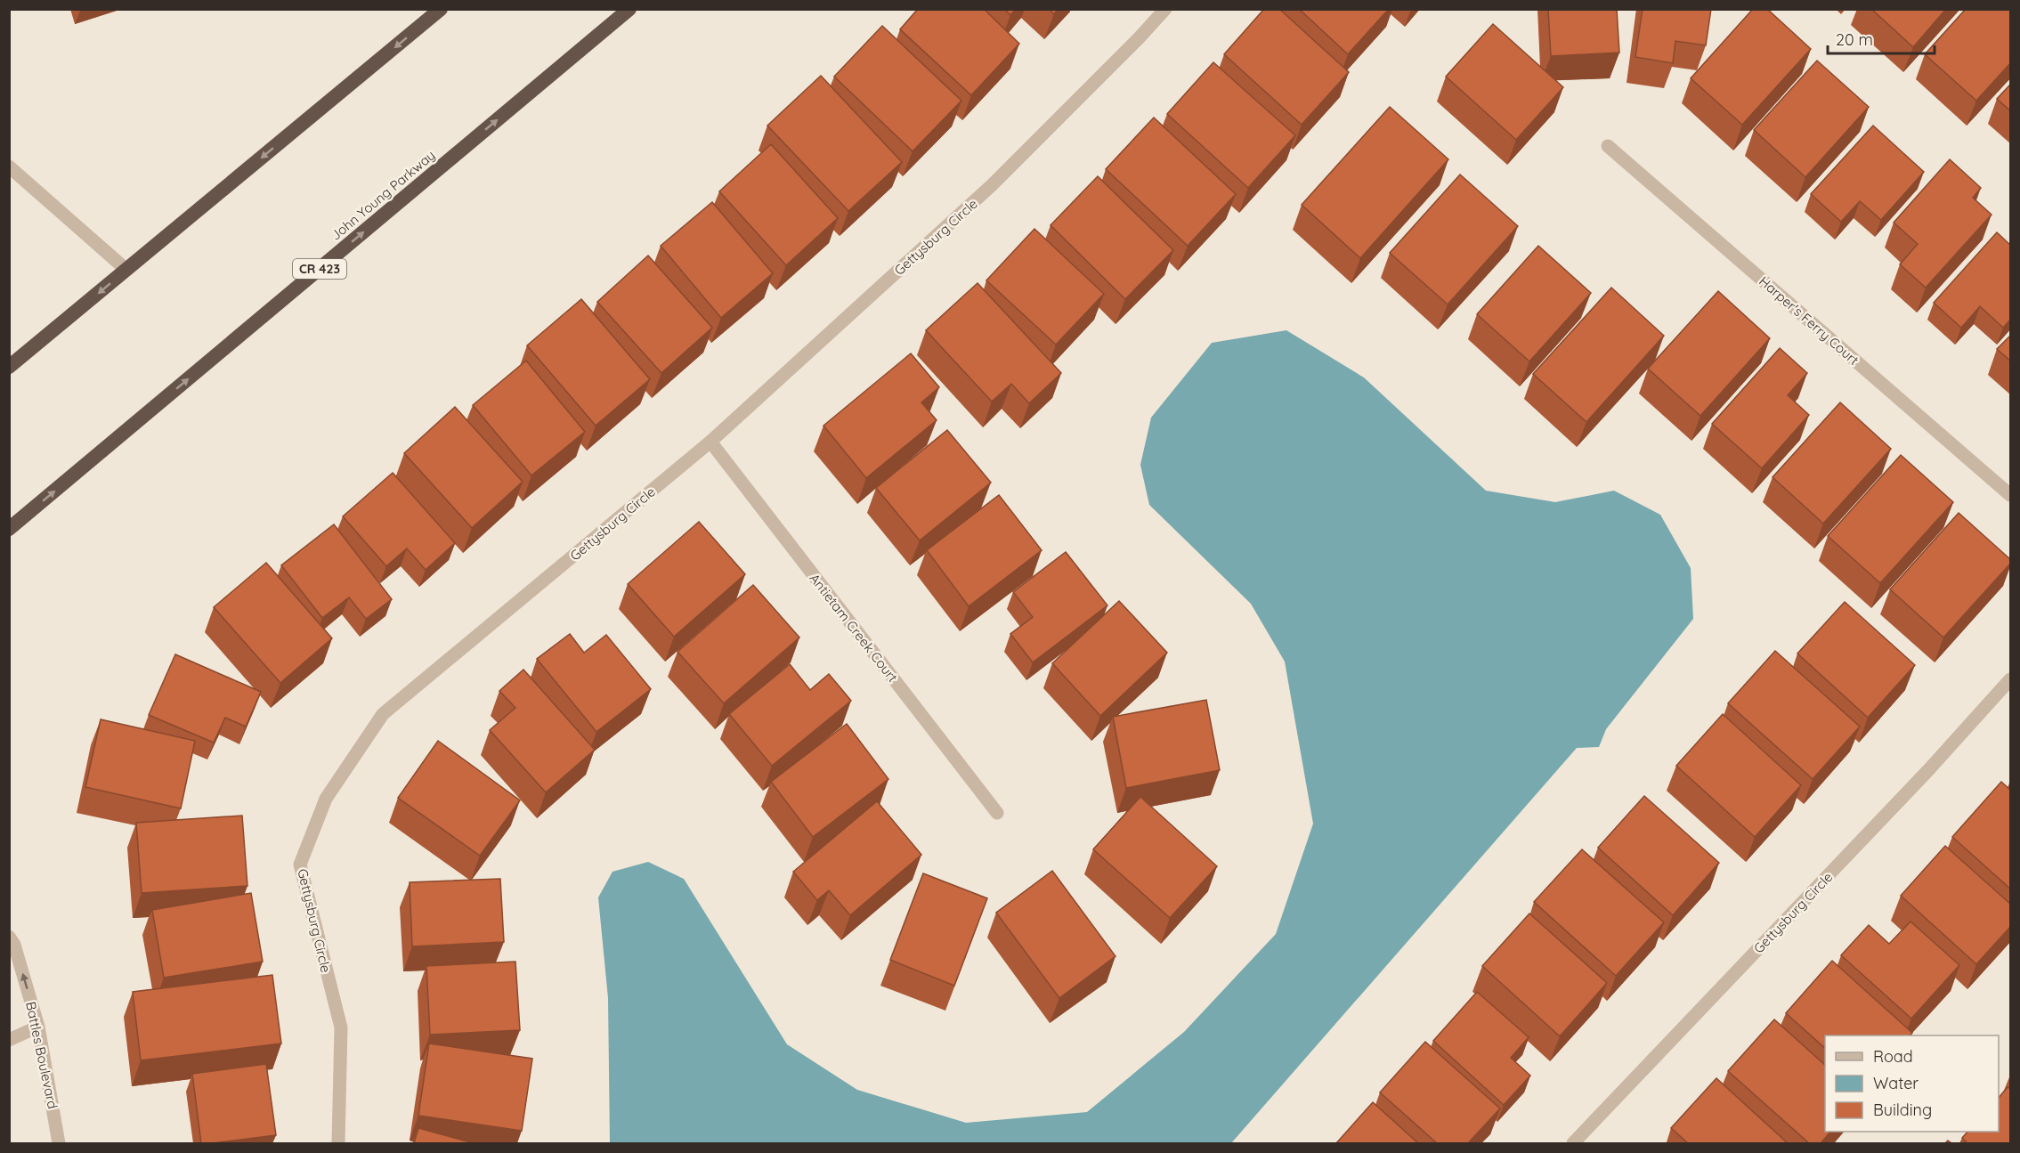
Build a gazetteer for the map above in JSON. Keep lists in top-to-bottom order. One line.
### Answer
{"streets":{"highway":["John Young Parkway","CR 423"],"street":["Gettysburg Circle","Harper's Ferry Court","Antietam Creek Court","Battles Boulevard"]},"crossings":[["Gettysburg Circle","Antietam Creek Court"]],"one_way":["Battles Boulevard"],"legend":["Road","Water","Building"],"scale_bar":"20 m"}
